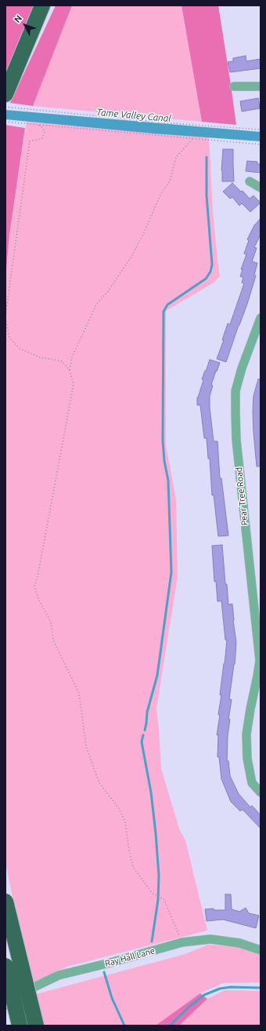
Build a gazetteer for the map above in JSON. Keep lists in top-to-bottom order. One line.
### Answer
{"streets":{"street":["Pear Tree Road","Ray Hall Lane"]},"water":["Tame Valley Canal"],"north":"top left"}
